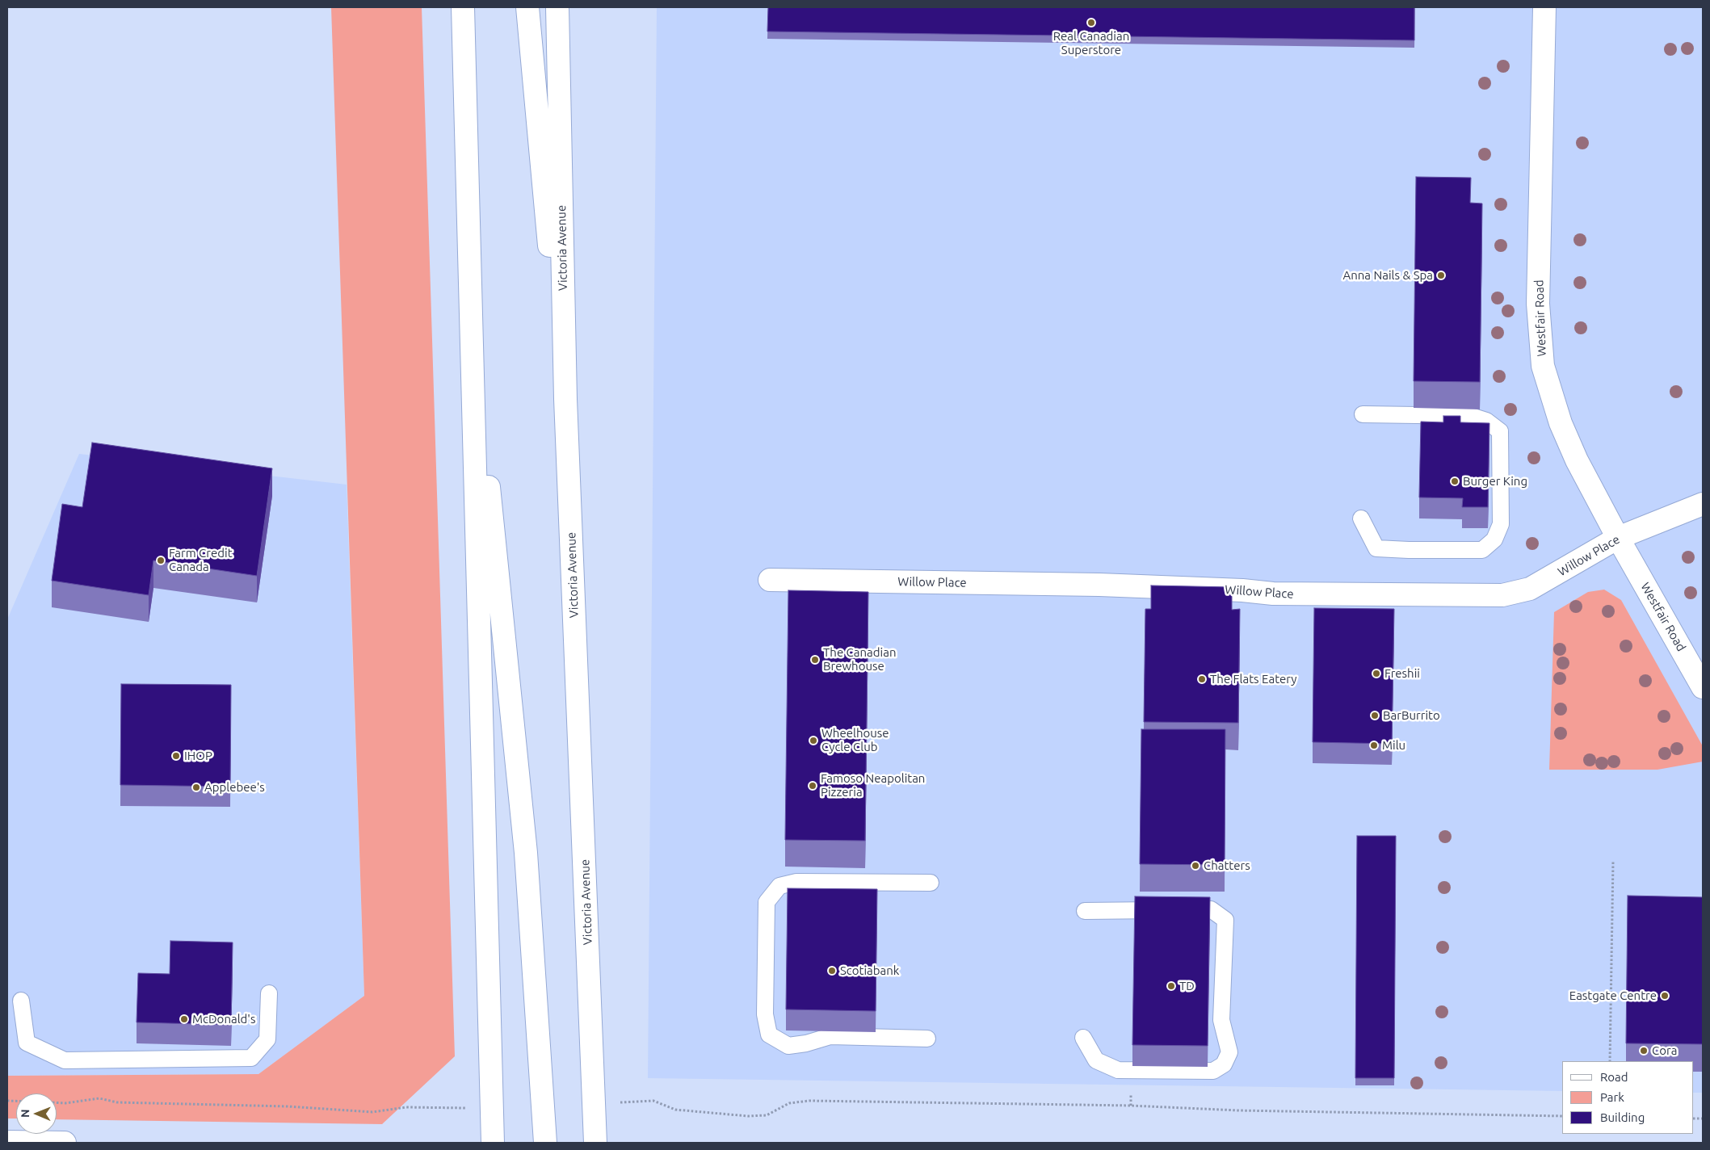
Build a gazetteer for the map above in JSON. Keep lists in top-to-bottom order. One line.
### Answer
{"streets":{"main road":["Victoria Avenue","Westfair Road","Willow Place"]},"crossings":[["Westfair Road","Willow Place"]],"places":["Real Canadian Superstore","Anna Nails & Spa","Burger King","Farm Credit Canada","The Canadian Brewhouse","Freshii","The Flats Eatery","BarBurrito","Wheelhouse Cycle Club","Milu","IHOP","Famoso Neapolitan Pizzeria","Applebee's","Chatters","Scotiabank","TD","Eastgate Centre","McDonald's","Cora"],"legend":["Road","Park","Building"],"north":"left"}
